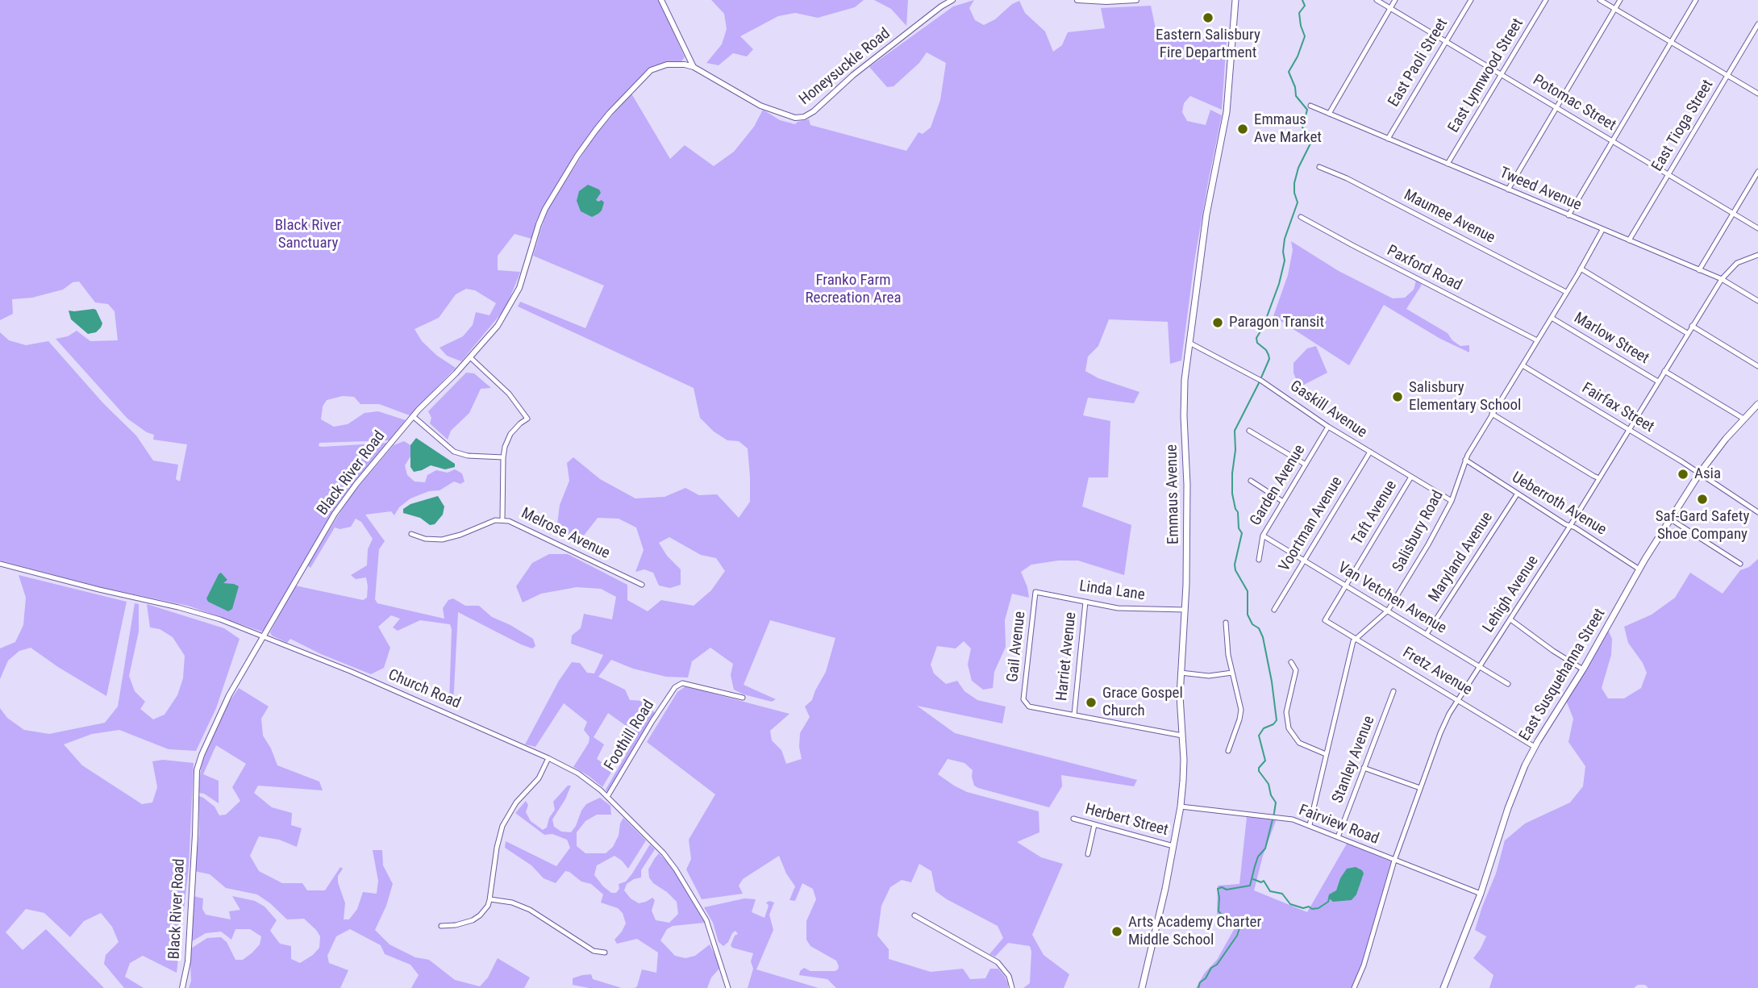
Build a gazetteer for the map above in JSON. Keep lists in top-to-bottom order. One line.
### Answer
{"streets":{"main road":["Emmaus Avenue","East Susquehanna Street"],"street":["East Paoli Street","Honeysuckle Road","East Lynnwood Street","Potomac Street","East Tioga Street","Tweed Avenue","Maumee Avenue","Paxford Road","Marlow Street","Fairfax Street","Gaskill Avenue","Black River Road","Garden Avenue","Ueberroth Avenue","Taft Avenue","Voortman Avenue","Salisbury Road","Melrose Avenue","Maryland Avenue","Linda Lane","Lehigh Avenue","Van Vetchen Avenue","Gail Avenue","Harriet Avenue","Fretz Avenue","Church Road","Foothill Road","Stanley Avenue","Herbert Street","Fairview Road"]},"crossings":[["East Paoli Street","Potomac Street"],["East Paoli Street","Tweed Avenue"],["Honeysuckle Road","Black River Road"],["East Lynnwood Street","Potomac Street"],["East Lynnwood Street","Tweed Avenue"],["Potomac Street","East Tioga Street"],["East Tioga Street","Tweed Avenue"],["Tweed Avenue","Salisbury Road"],["Tweed Avenue","Lehigh Avenue"],["Maumee Avenue","Salisbury Road"],["Paxford Road","Salisbury Road"],["Marlow Street","Salisbury Road"],["Marlow Street","Lehigh Avenue"],["Marlow Street","East Susquehanna Street"],["Fairfax Street","Salisbury Road"],["Fairfax Street","Lehigh Avenue"],["Fairfax Street","East Susquehanna Street"],["Gaskill Avenue","Garden Avenue"],["Gaskill Avenue","Emmaus Avenue"],["Gaskill Avenue","Taft Avenue"],["Gaskill Avenue","Voortman Avenue"],["Gaskill Avenue","Salisbury Road"],["Black River Road","Church Road"],["Garden Avenue","Van Vetchen Avenue"],["Emmaus Avenue","Linda Lane"],["Emmaus Avenue","Herbert Street"],["Emmaus Avenue","Fairview Road"],["Ueberroth Avenue","Salisbury Road"],["Ueberroth Avenue","Maryland Avenue"],["Ueberroth Avenue","Lehigh Avenue"],["Ueberroth Avenue","East Susquehanna Street"],["Taft Avenue","Van Vetchen Avenue"],["Taft Avenue","Fretz Avenue"],["Voortman Avenue","Van Vetchen Avenue"],["Salisbury Road","Van Vetchen Avenue"],["Salisbury Road","Fretz Avenue"],["Maryland Avenue","Van Vetchen Avenue"],["Linda Lane","Gail Avenue"],["Linda Lane","Harriet Avenue"],["Lehigh Avenue","Van Vetchen Avenue"],["Lehigh Avenue","Fretz Avenue"],["Lehigh Avenue","Fairview Road"],["Gail Avenue","Harriet Avenue"],["Fretz Avenue","East Susquehanna Street"],["East Susquehanna Street","Fairview Road"],["Church Road","Foothill Road"],["Stanley Avenue","Fairview Road"]],"parks":["Black River Sanctuary","Franko Farm Recreation Area"],"places":["Eastern Salisbury Fire Department","Emmaus Ave Market","Paragon Transit","Salisbury Elementary School","Asia","Saf-Gard Safety Shoe Company","Grace Gospel Church","Arts Academy Charter Middle School"]}
